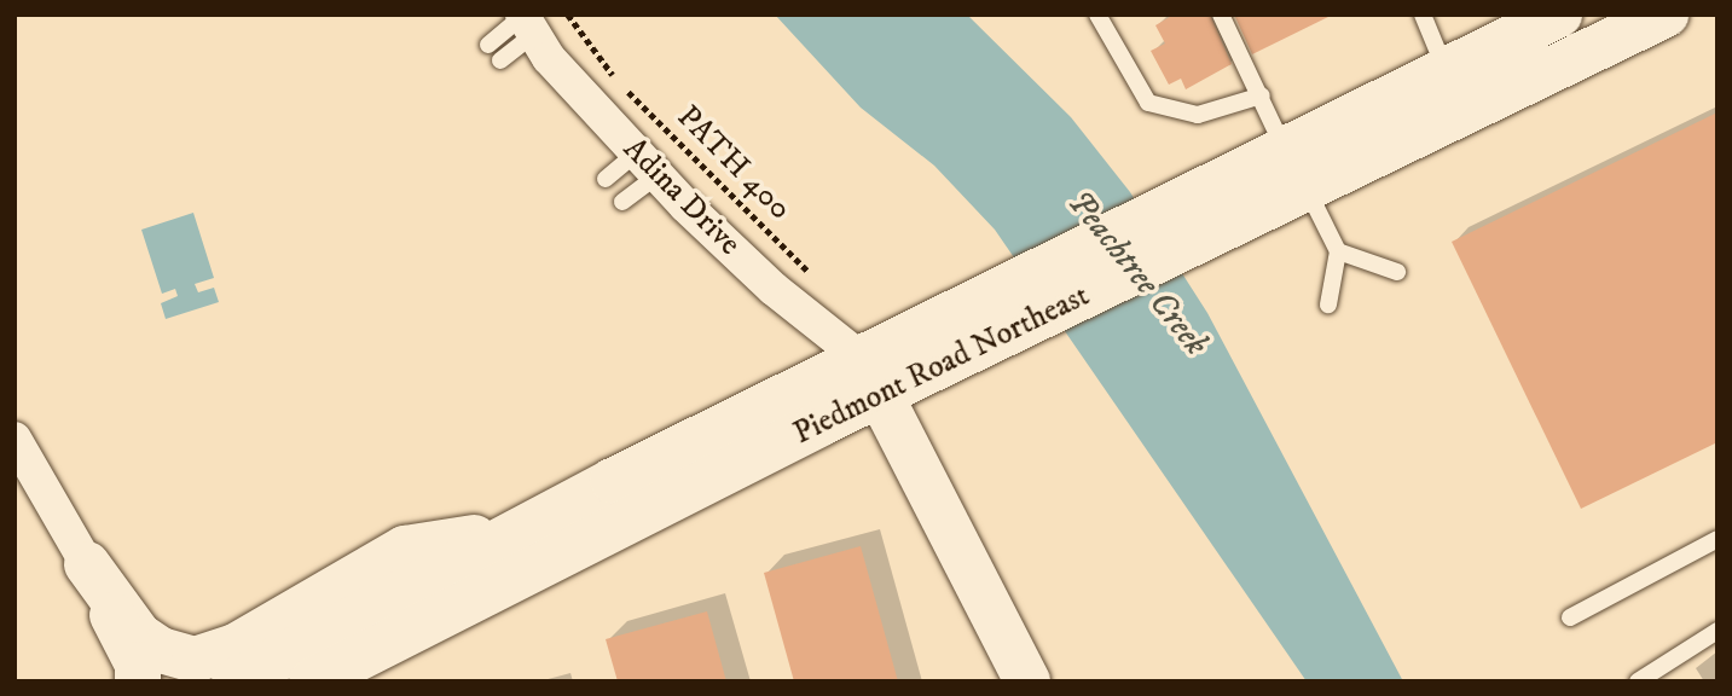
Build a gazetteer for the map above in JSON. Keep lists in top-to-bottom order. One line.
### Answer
{"streets":{"main road":["Piedmont Road Northeast"],"street":["Adina Drive"],"path":["PATH 400"]},"crossings":[["Adina Drive","Piedmont Road Northeast"]],"water":["Peachtree Creek"]}
